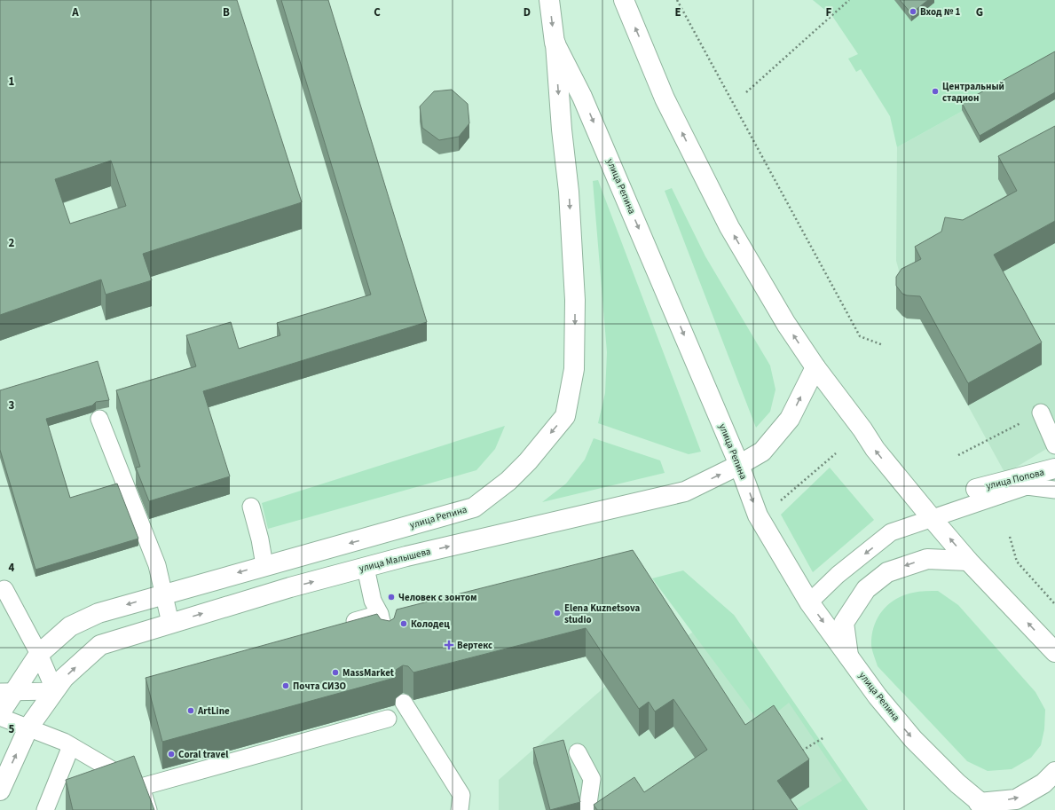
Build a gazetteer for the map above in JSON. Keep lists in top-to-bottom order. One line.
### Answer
{"streets":{"main road":["улица Репина","улица Попова","улица Малышева"]},"crossings":[["улица Репина","улица Малышева"]],"one_way":["улица Репина","улица Малышева"],"places":{"other":["Вход № 1","Центральный стадион","Человек с зонтом","Elena Kuznetsova studio","Колодец","MassMarket","Почта СИЗО","ArtLine","Coral travel"],"health":["Вертекс"]},"grid":{"columns":["A","B","C","D","E","F","G"],"rows":["1","2","3","4","5"]}}
